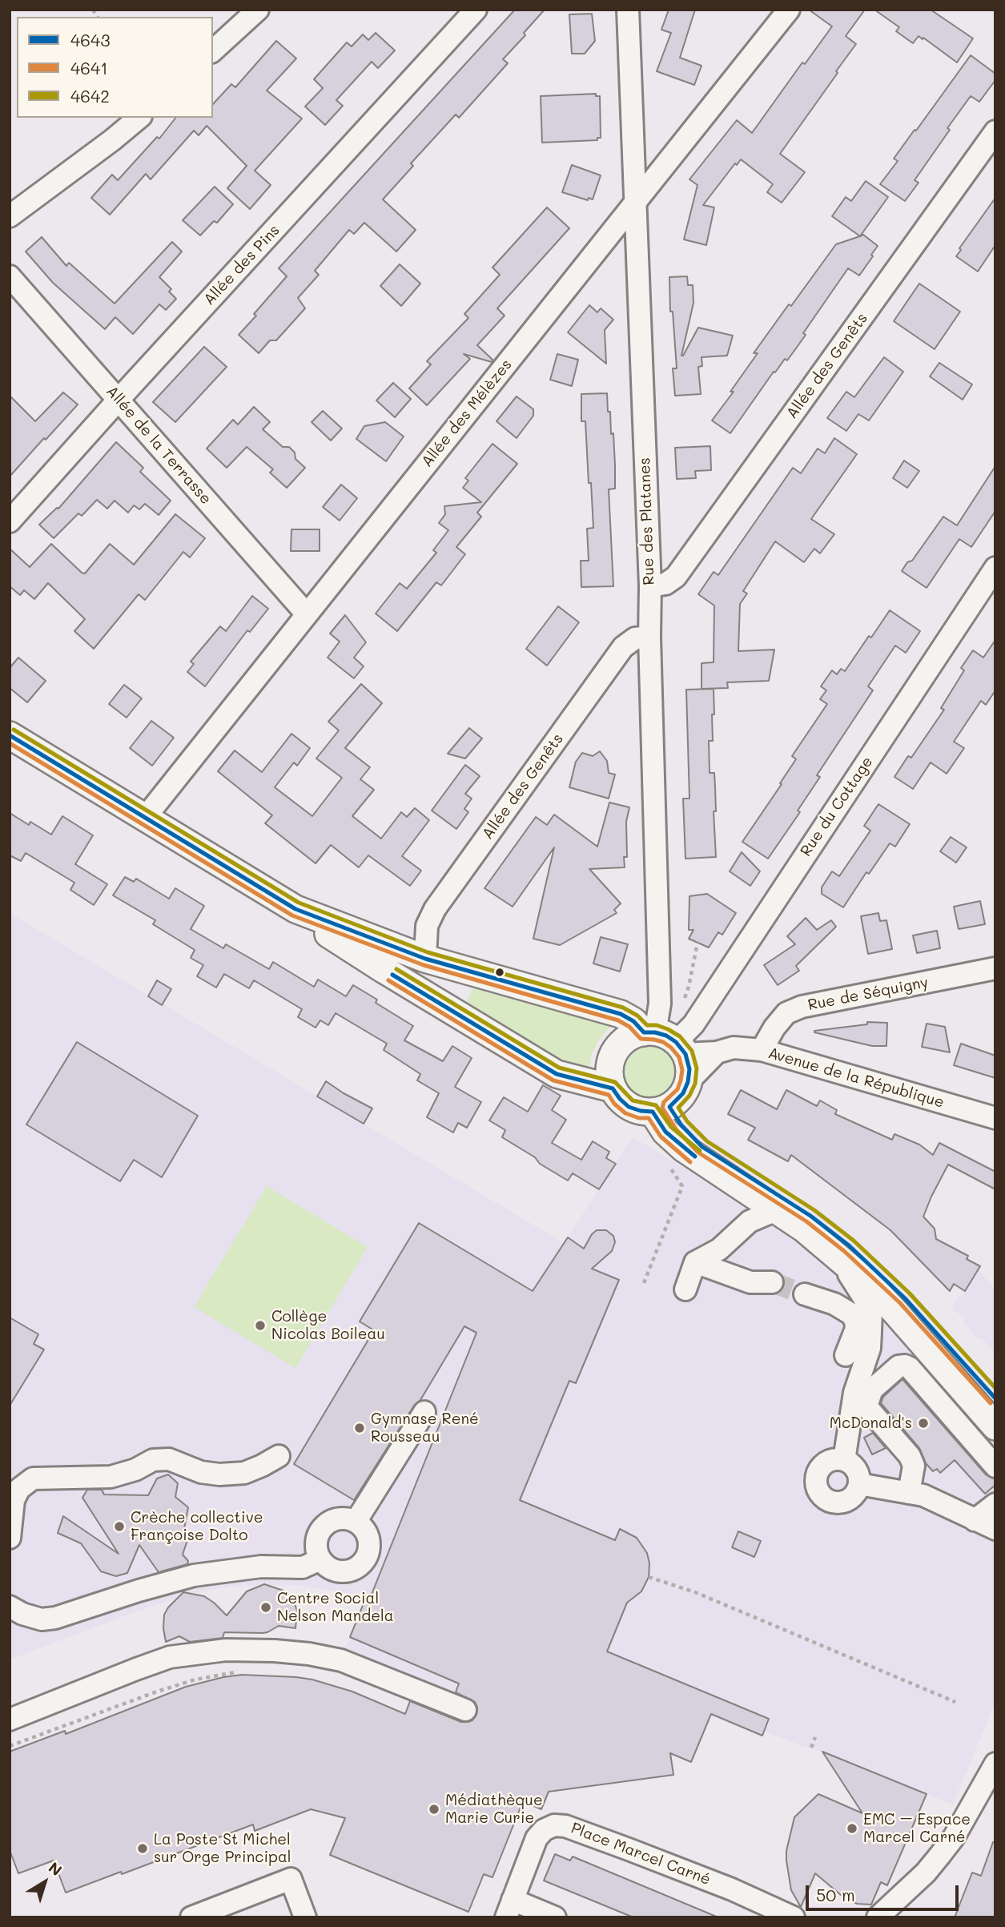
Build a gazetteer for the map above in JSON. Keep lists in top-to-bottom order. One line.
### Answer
{"streets":{"street":["Allée des Pins","Allée des Genêts","Allée des Mélèzes","Allée de la Terrasse","Rue des Platanes","Rue du Cottage","Rue de Séquigny","Avenue de la République","Place Marcel Carné"]},"crossings":[["Allée des Pins","Allée de la Terrasse"],["Allée des Genêts","Rue des Platanes"],["Allée des Mélèzes","Allée de la Terrasse"],["Allée des Mélèzes","Rue des Platanes"],["Rue des Platanes","Rue du Cottage"],["Rue des Platanes","Avenue de la République"],["Rue du Cottage","Avenue de la République"],["Rue de Séquigny","Avenue de la République"]],"places":["Collège Nicolas Boileau","McDonald's","Gymnase René Rousseau","Crèche collective Françoise Dolto","Centre Social Nelson Mandela","Médiathèque Marie Curie","EMC – Espace Marcel Carné","La Poste St Michel sur Orge Principal"],"lines":["transit line 4642","transit line 4643","transit line 4641"],"legend":["4643","4641","4642"],"scale_bar":"50 m","north":"top right"}
